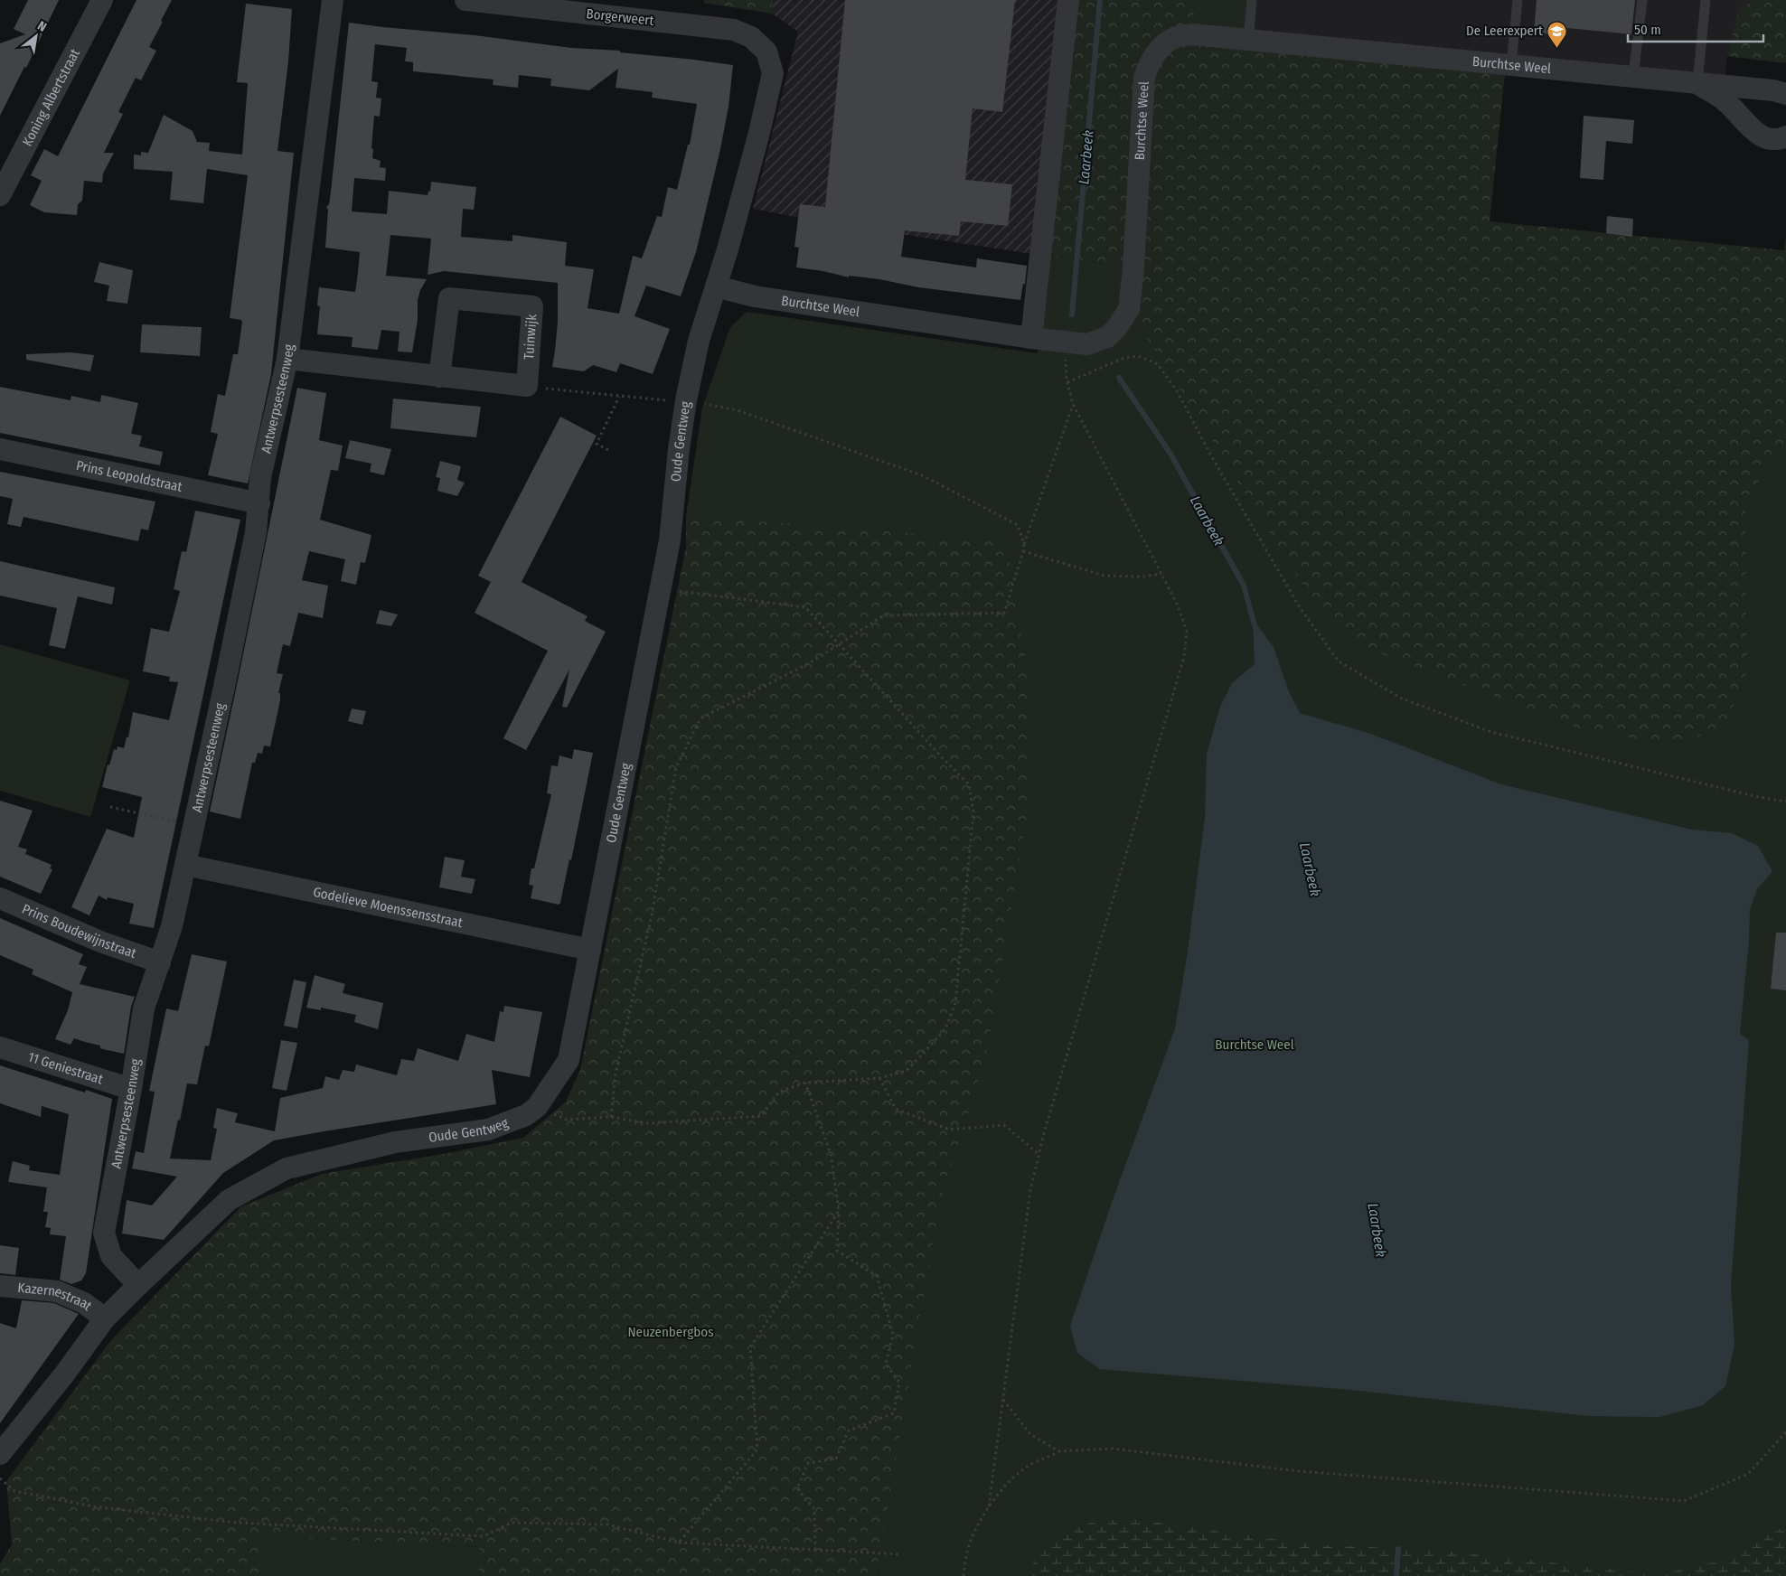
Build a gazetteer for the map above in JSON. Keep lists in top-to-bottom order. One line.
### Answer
{"streets":{"street":["Borgerweert","Burchtse Weel","Koning Albertstraat","Tuinwijk","Antwerpsesteenweg","Oude Gentweg","Prins Leopoldstraat","Godelieve Moenssensstraat","Prins Boudewijnstraat","11 Geniestraat","Kazernestraat"]},"crossings":[["Borgerweert","Oude Gentweg"],["Burchtse Weel","Oude Gentweg"],["Antwerpsesteenweg","Oude Gentweg"],["Antwerpsesteenweg","Prins Leopoldstraat"],["Antwerpsesteenweg","Godelieve Moenssensstraat"],["Antwerpsesteenweg","Prins Boudewijnstraat"],["Antwerpsesteenweg","11 Geniestraat"],["Oude Gentweg","Godelieve Moenssensstraat"]],"water":["Laarbeek"],"parks":["Burchtse Weel","Neuzenbergbos"],"places":{"school or university":["De Leerexpert"]},"scale_bar":"50 m","north":"top right"}
